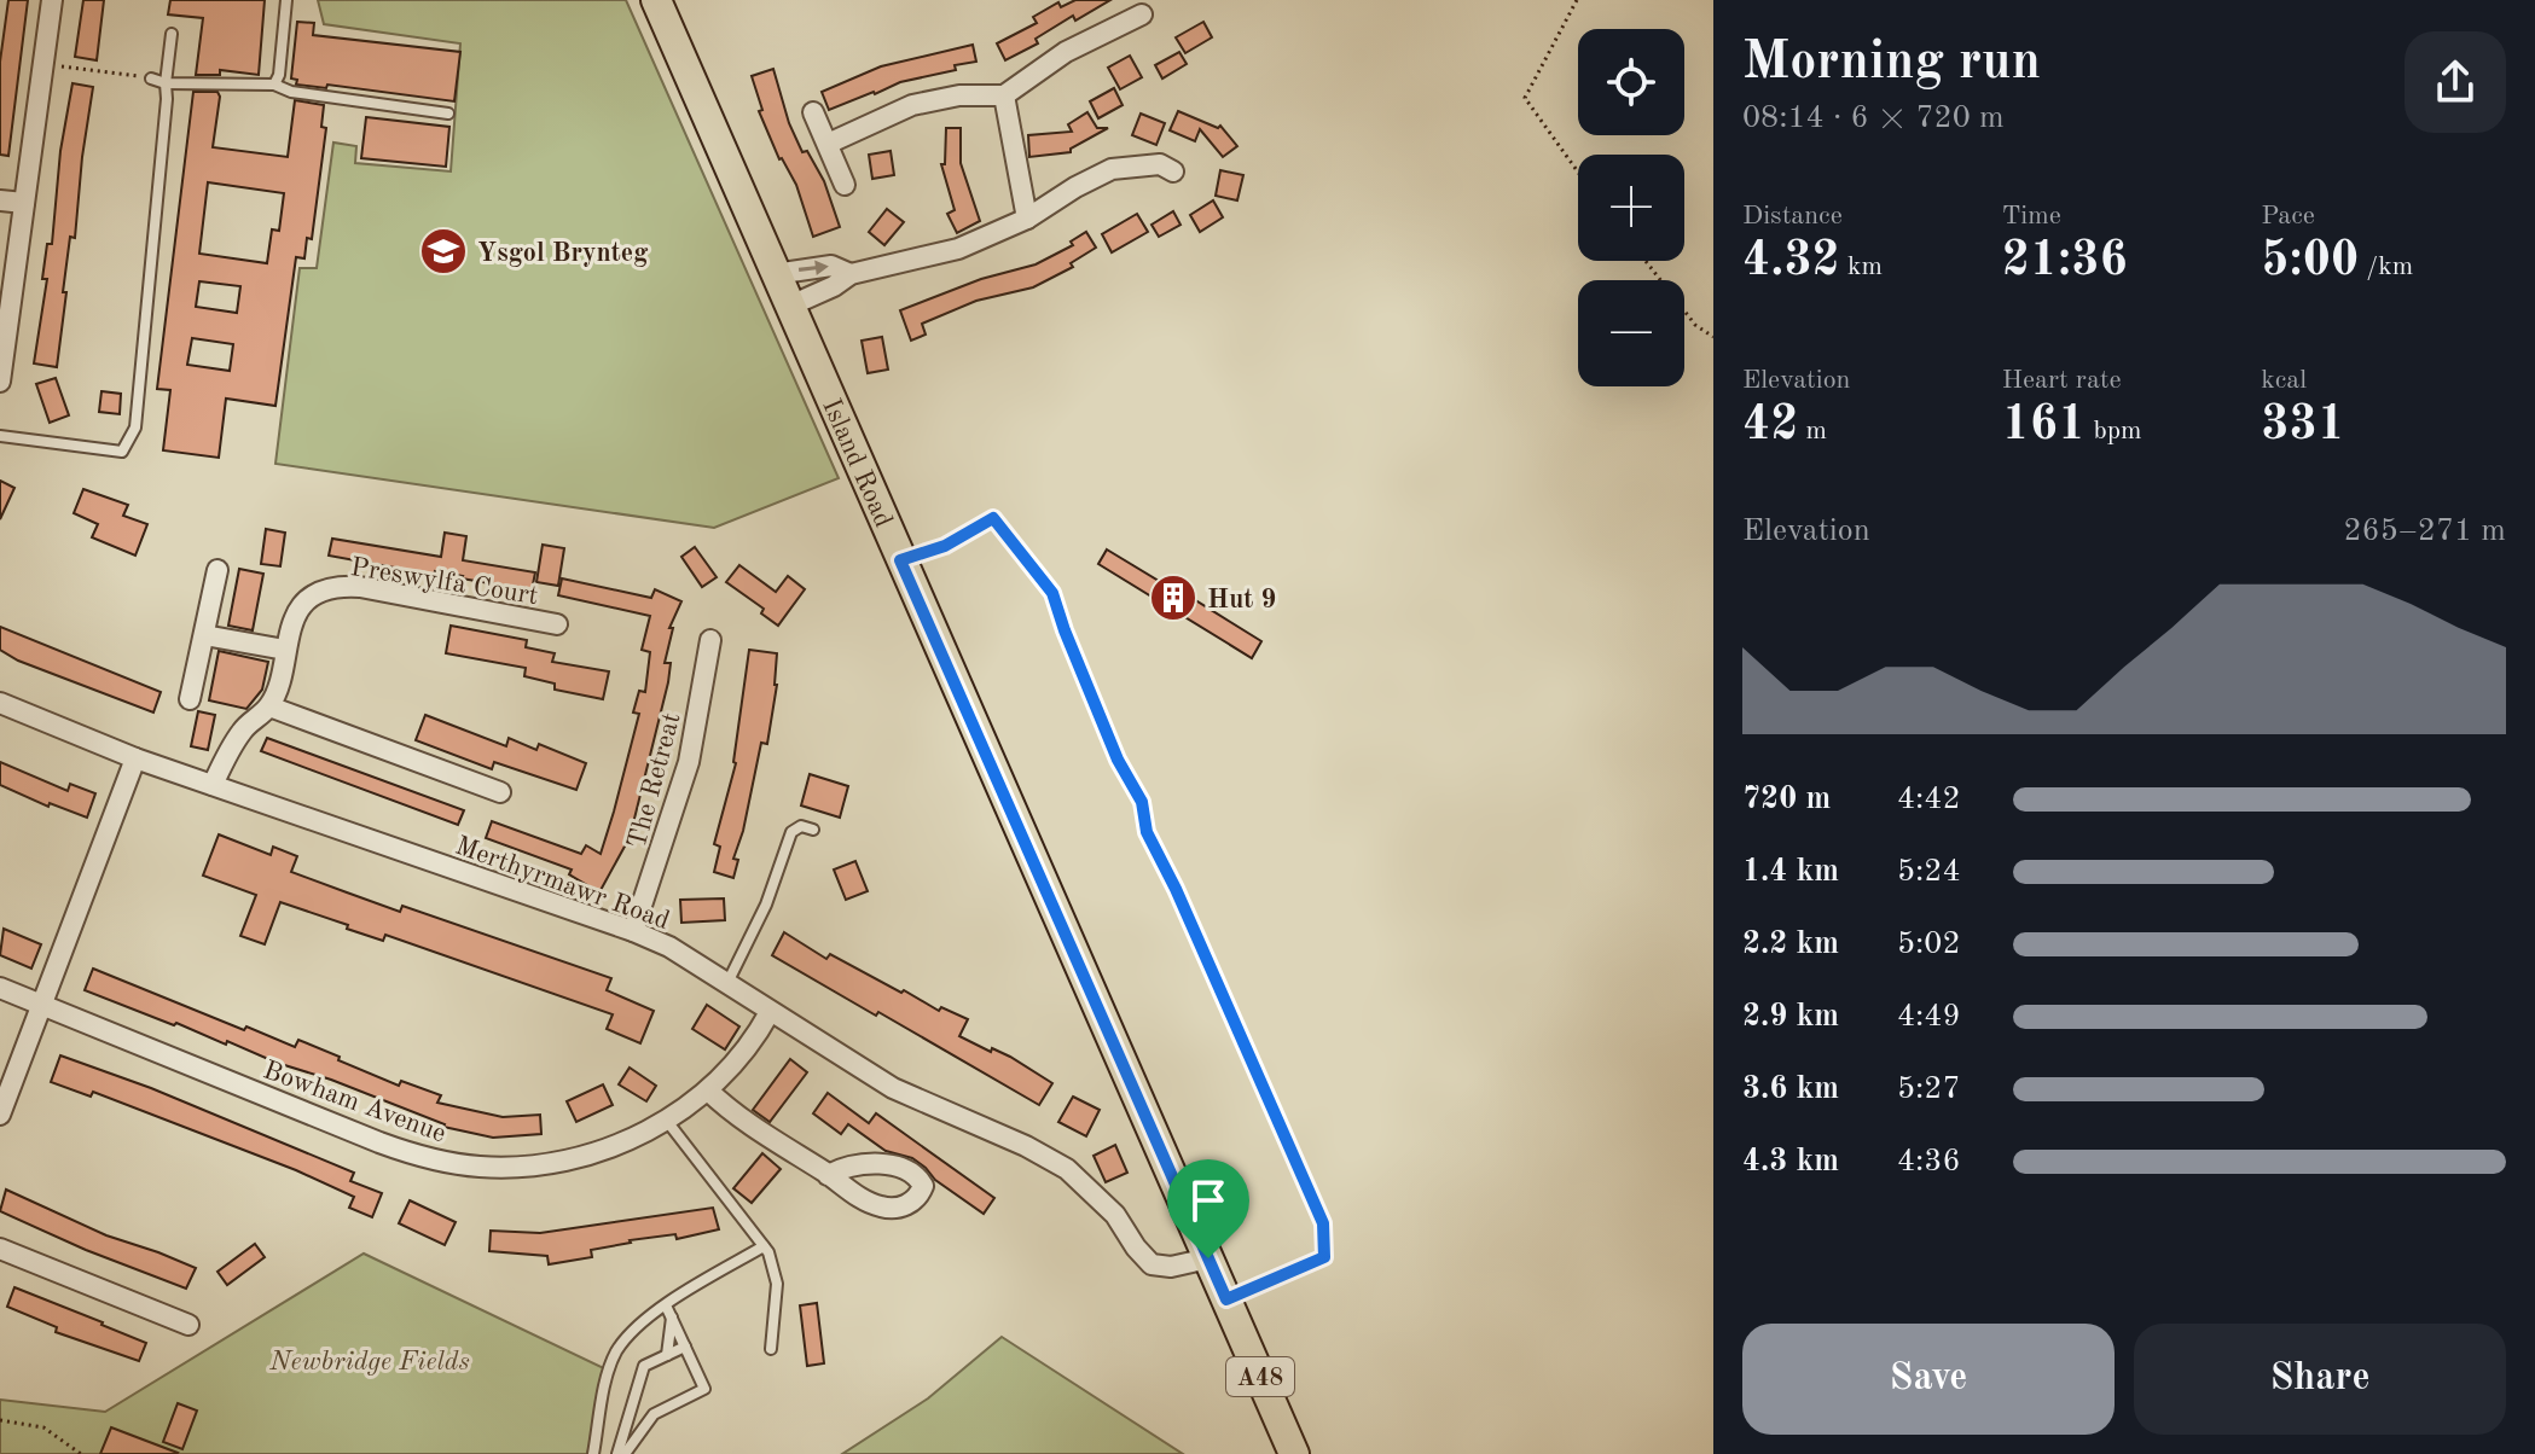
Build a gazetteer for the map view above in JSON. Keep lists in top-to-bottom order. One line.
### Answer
{"streets":{"main road":["Island Road","A48"],"street":["Preswylfa Court","The Retreat","Merthyrmawr Road","Bowham Avenue"]},"crossings":[["Island Road","Merthyrmawr Road"],["Preswylfa Court","Merthyrmawr Road"],["The Retreat","Merthyrmawr Road"],["Merthyrmawr Road","Bowham Avenue"]],"parks":["Newbridge Fields"],"places":{"school or university":["Ysgol Brynteg"],"building":["Hut 9"]},"page":{"heading":["Morning run","08:14 · 6 × 720 m"],"map_buttons":["+","−"],"stats":[["Distance","4.32 km"],["Time","21:36"],["Pace","5:00 /km"],["Elevation","42 m"],["Heart rate","161 bpm"],["kcal","331"]],"chart":["Elevation","265–271 m"],"list":[{"name":"720 m","note":"4:42"},{"name":"1.4 km","note":"5:24"},{"name":"2.2 km","note":"5:02"},{"name":"2.9 km","note":"4:49"},{"name":"3.6 km","note":"5:27"},{"name":"4.3 km","note":"4:36"}],"buttons":["Save","Share"]}}
